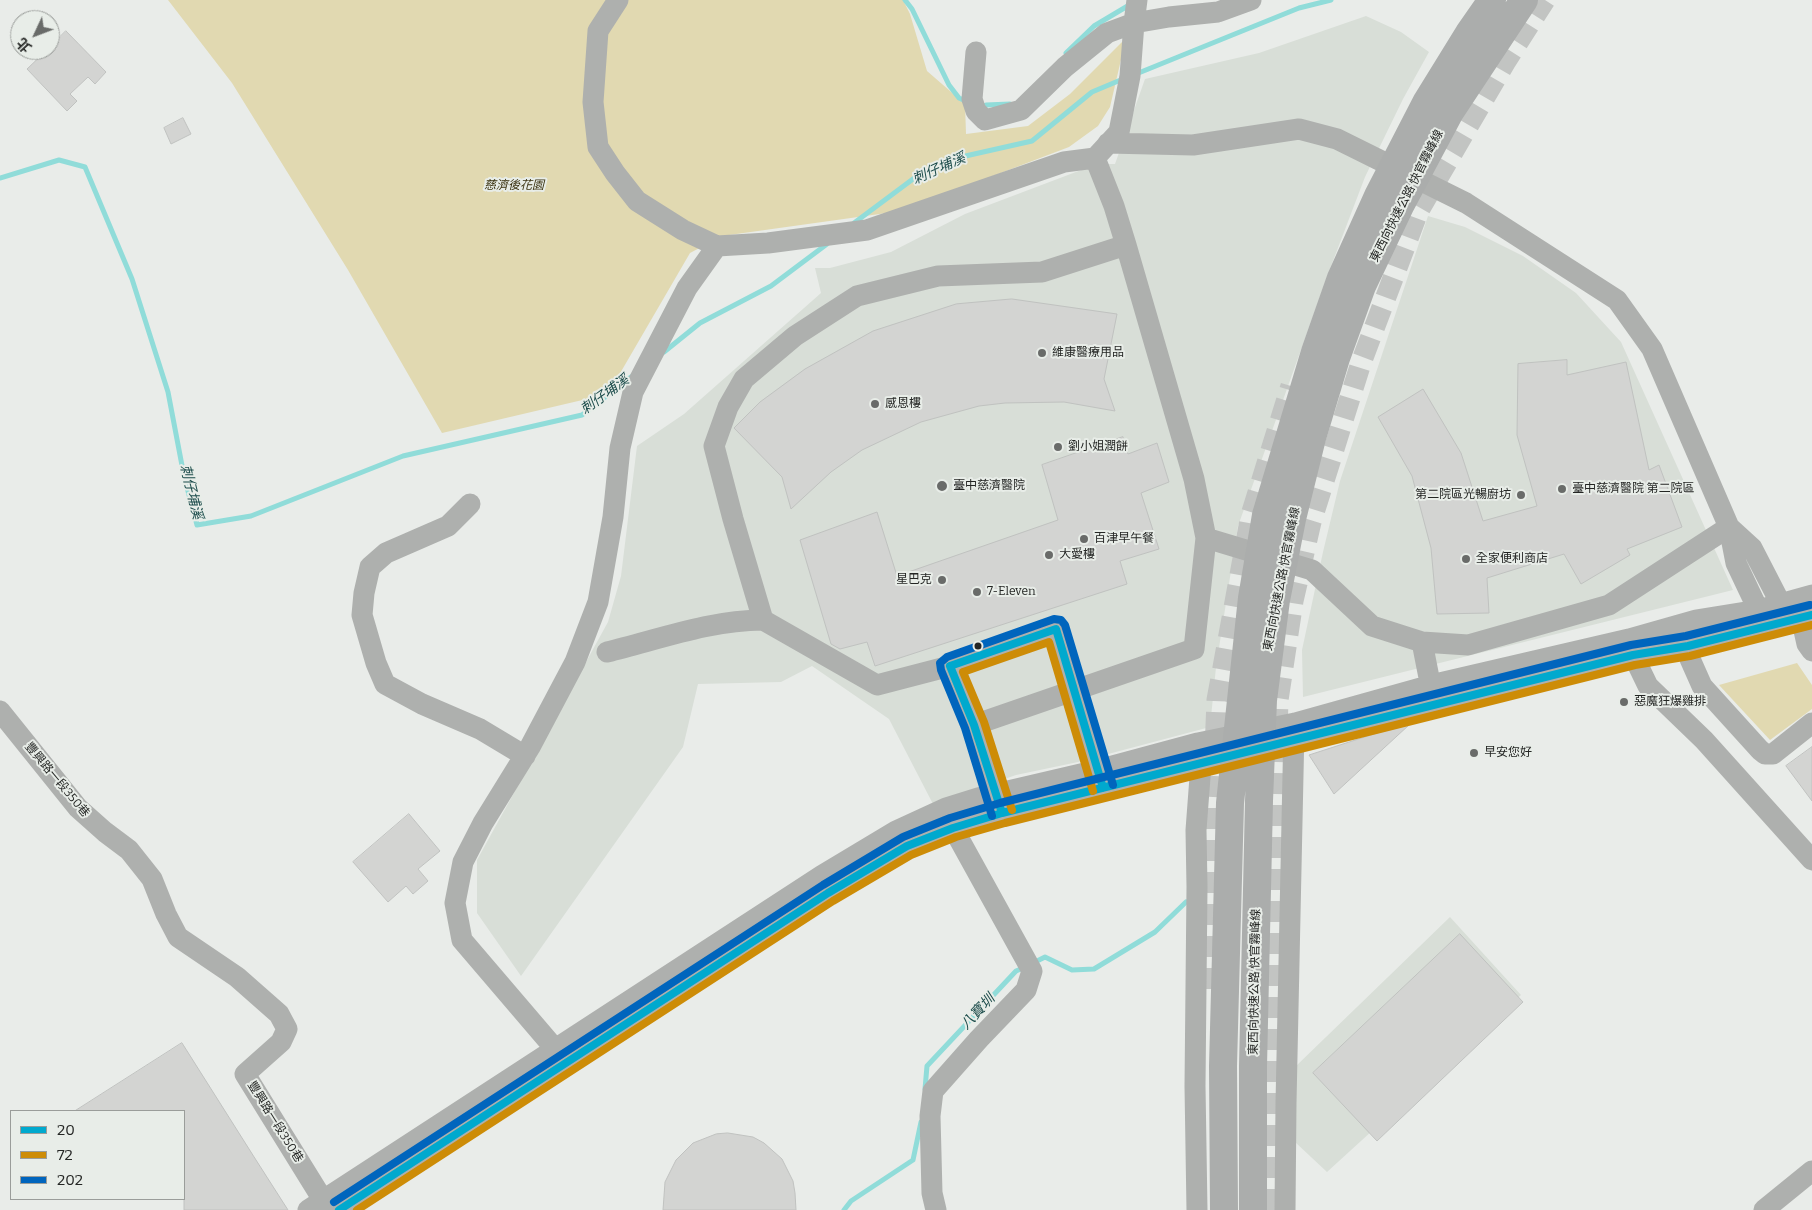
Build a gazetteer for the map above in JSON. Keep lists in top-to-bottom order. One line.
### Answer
{"streets":{"highway":["東西向快速公路 快官霧峰線"],"street":["豐興路一段350巷"]},"water":["刺仔埔溪","八寶圳"],"parks":["慈濟後花園"],"places":["維康醫療用品","感恩樓","劉小姐潤餅","臺中慈濟醫院","臺中慈濟醫院 第二院區","第二院區光暢廚坊","百津早午餐","大愛樓","全家便利商店","星巴克","7-Eleven","惡魔狂爆雞排","早安您好"],"lines":["transit line 202","transit line 20","transit line 72"],"legend":["20","72","202"],"north":"bottom left"}
